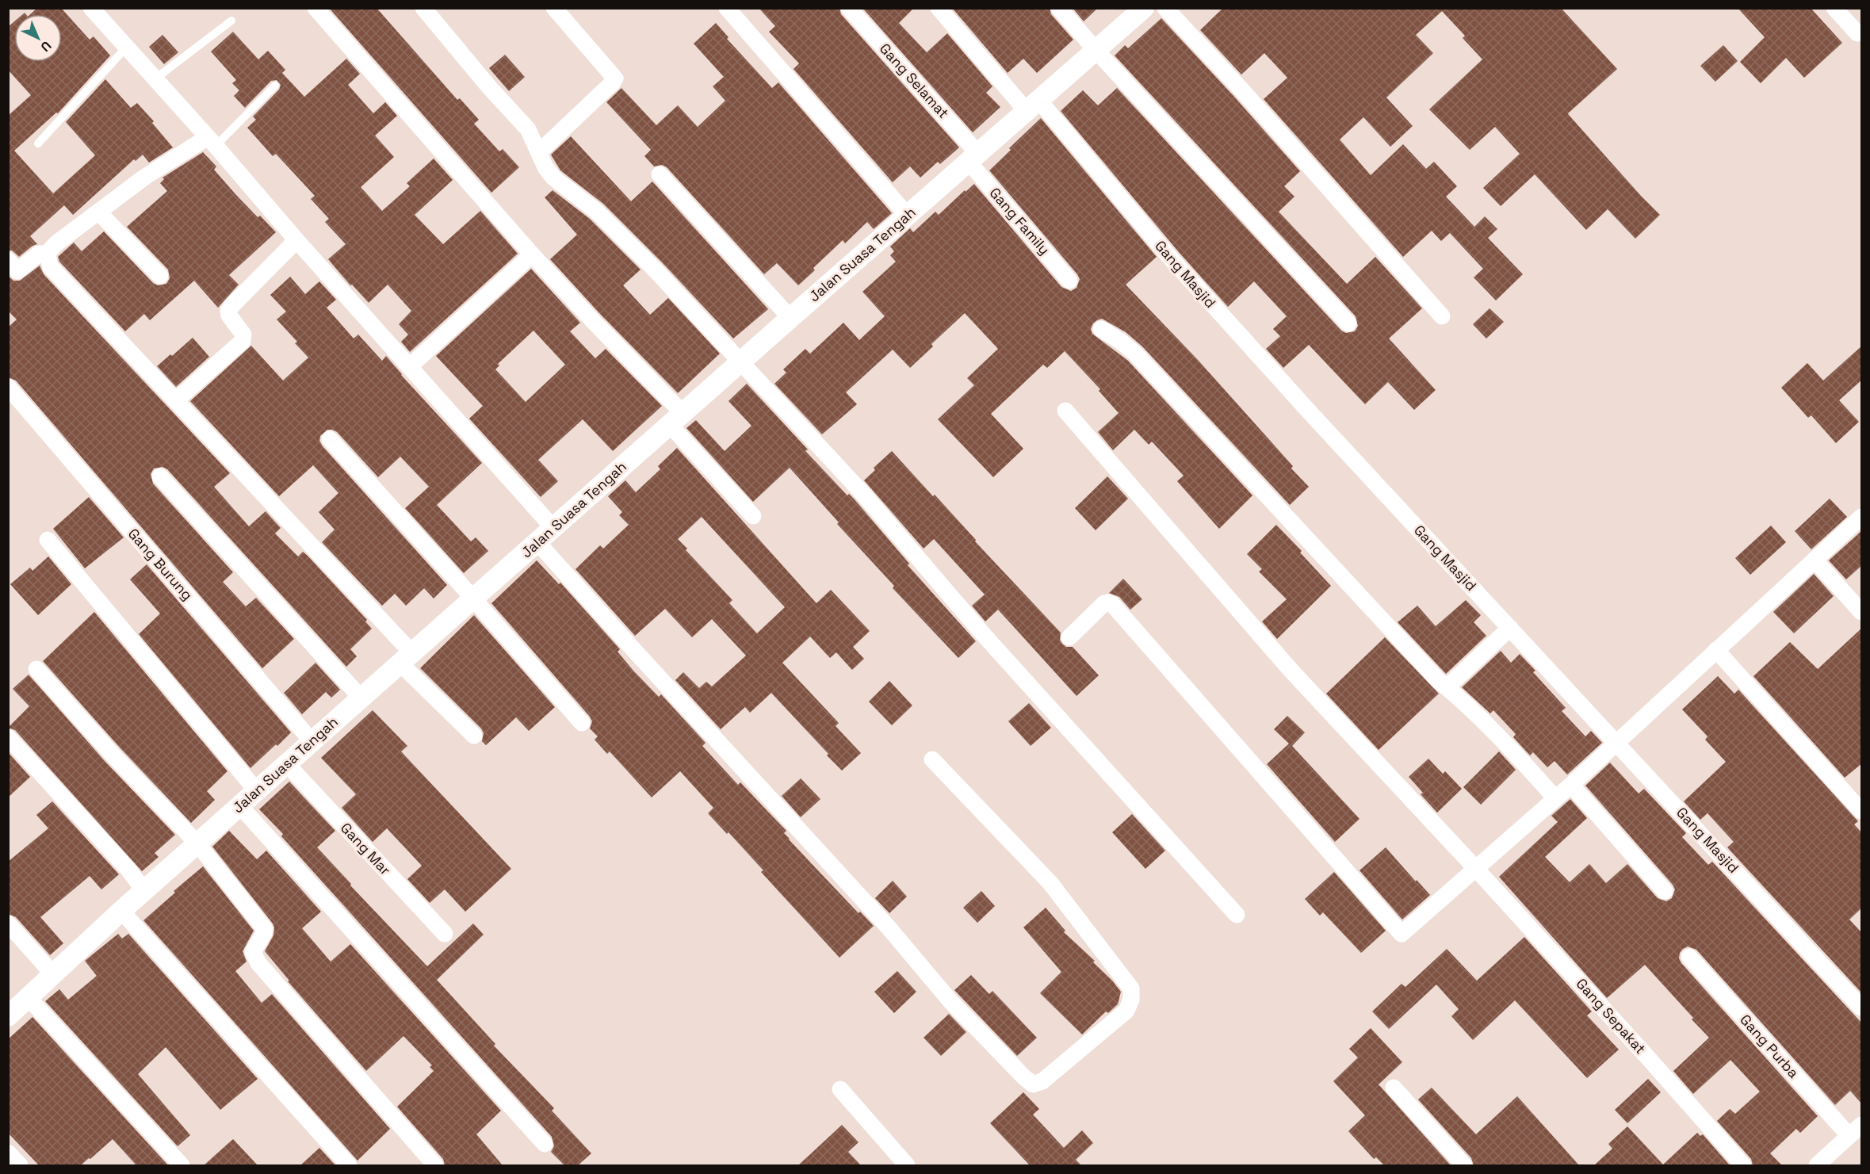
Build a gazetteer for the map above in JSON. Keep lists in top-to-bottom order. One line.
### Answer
{"streets":{"street":["Gang Selamat","Gang Family","Jalan Suasa Tengah","Gang Masjid","Gang Burung","Gang Mar","Gang Sepakat","Gang Purba"]},"crossings":[["Gang Selamat","Gang Family"],["Gang Selamat","Jalan Suasa Tengah"],["Gang Family","Jalan Suasa Tengah"],["Jalan Suasa Tengah","Gang Masjid"],["Jalan Suasa Tengah","Gang Burung"],["Jalan Suasa Tengah","Gang Mar"]],"north":"bottom right"}
